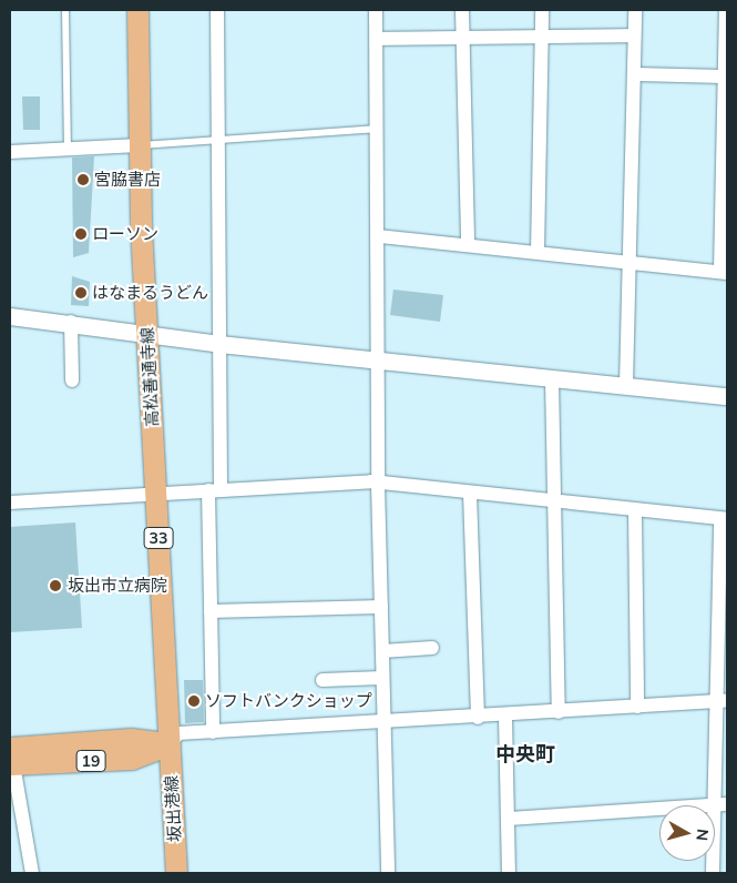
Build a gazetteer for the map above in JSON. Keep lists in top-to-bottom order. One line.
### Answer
{"streets":{"main road":["高松善通寺線","33","19","坂出港線"]},"crossings":[["高松善通寺線","19"],["高松善通寺線","坂出港線"],["19","坂出港線"]],"districts":["中央町"],"places":["宮脇書店","ローソン","はなまるうどん","坂出市立病院","ソフトバンクショップ"],"north":"right"}
